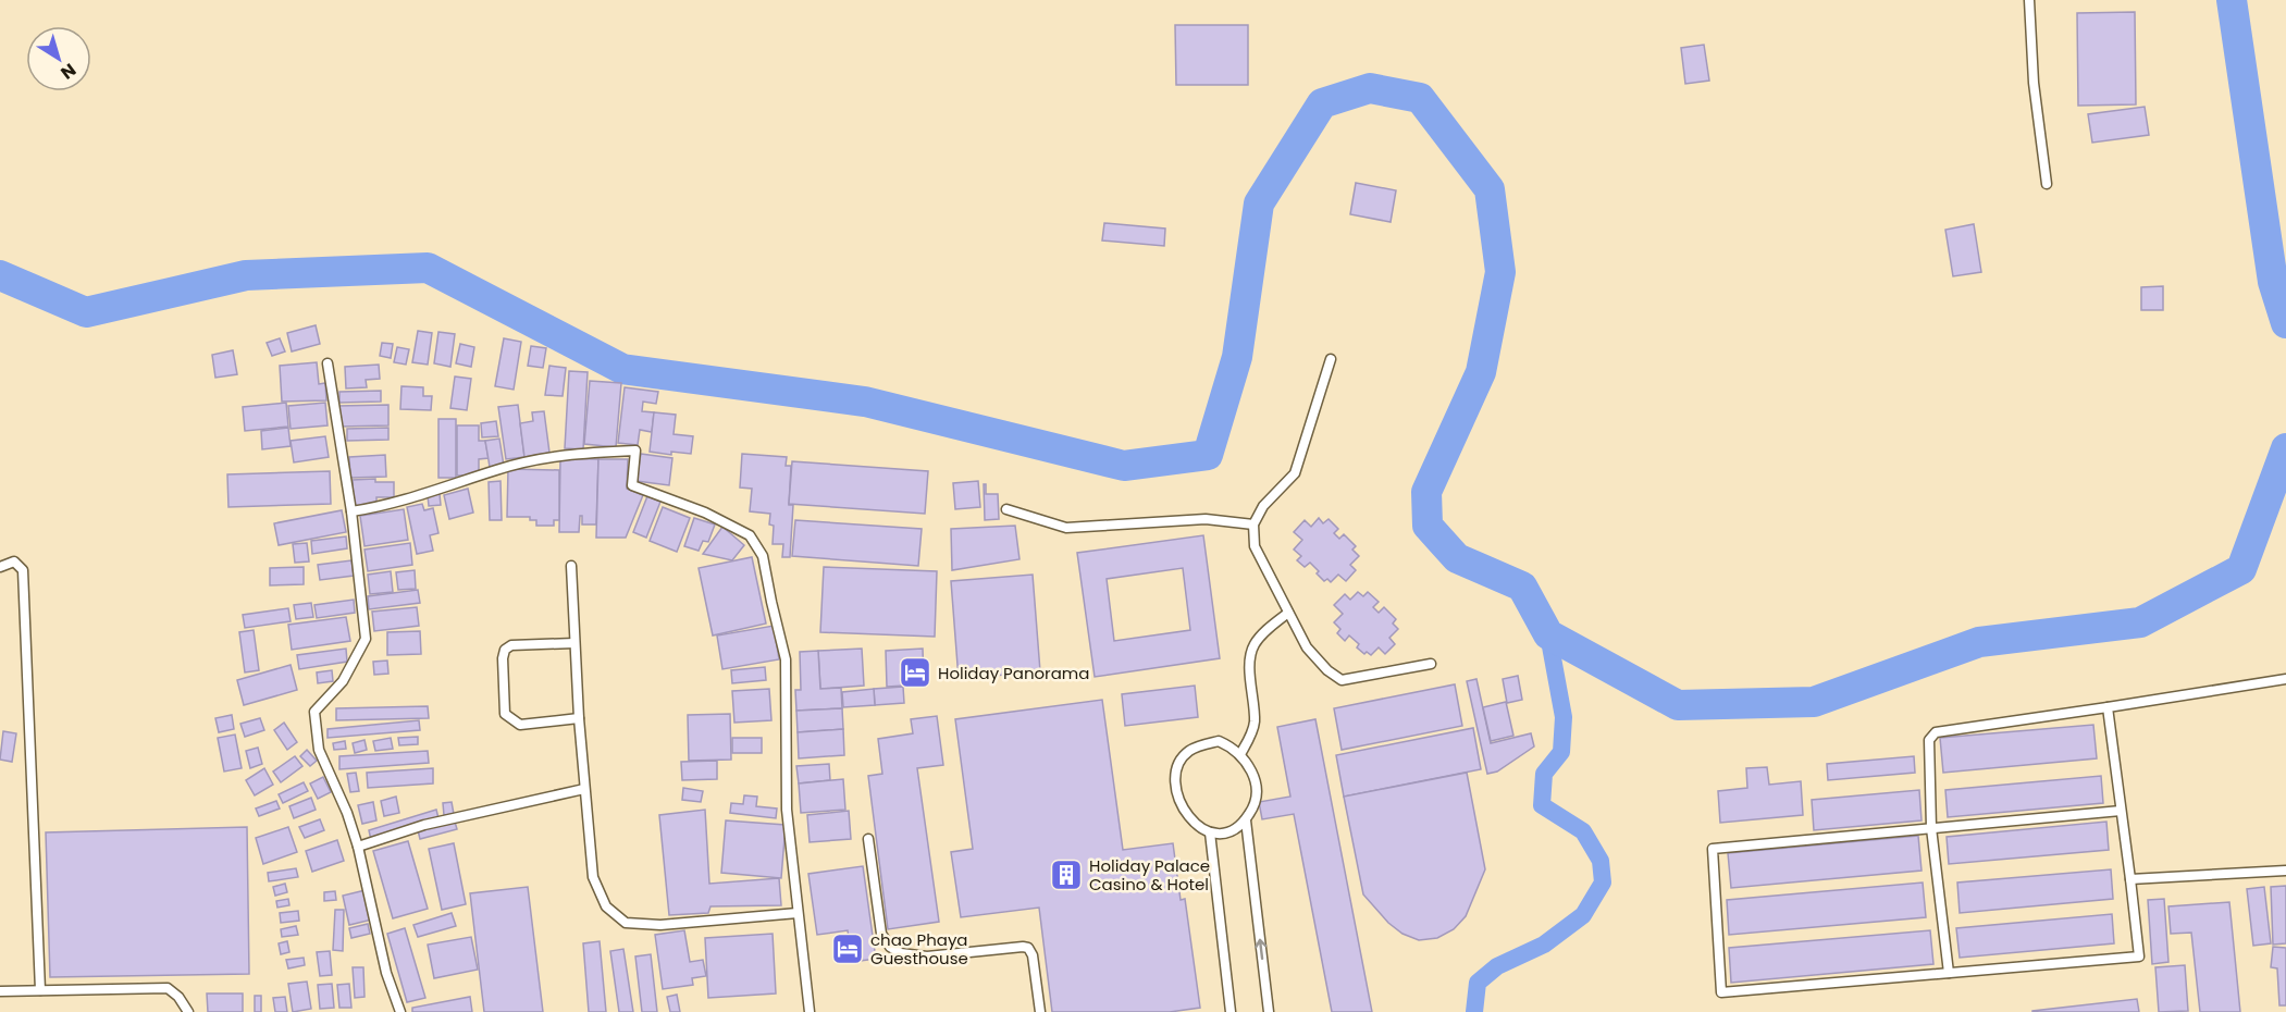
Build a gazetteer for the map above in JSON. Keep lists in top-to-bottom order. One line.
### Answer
{"places":{"hotel":["Holiday Panorama","chao Phaya Guesthouse"],"building":["Holiday Palace Casino & Hotel"]},"north":"bottom right"}
